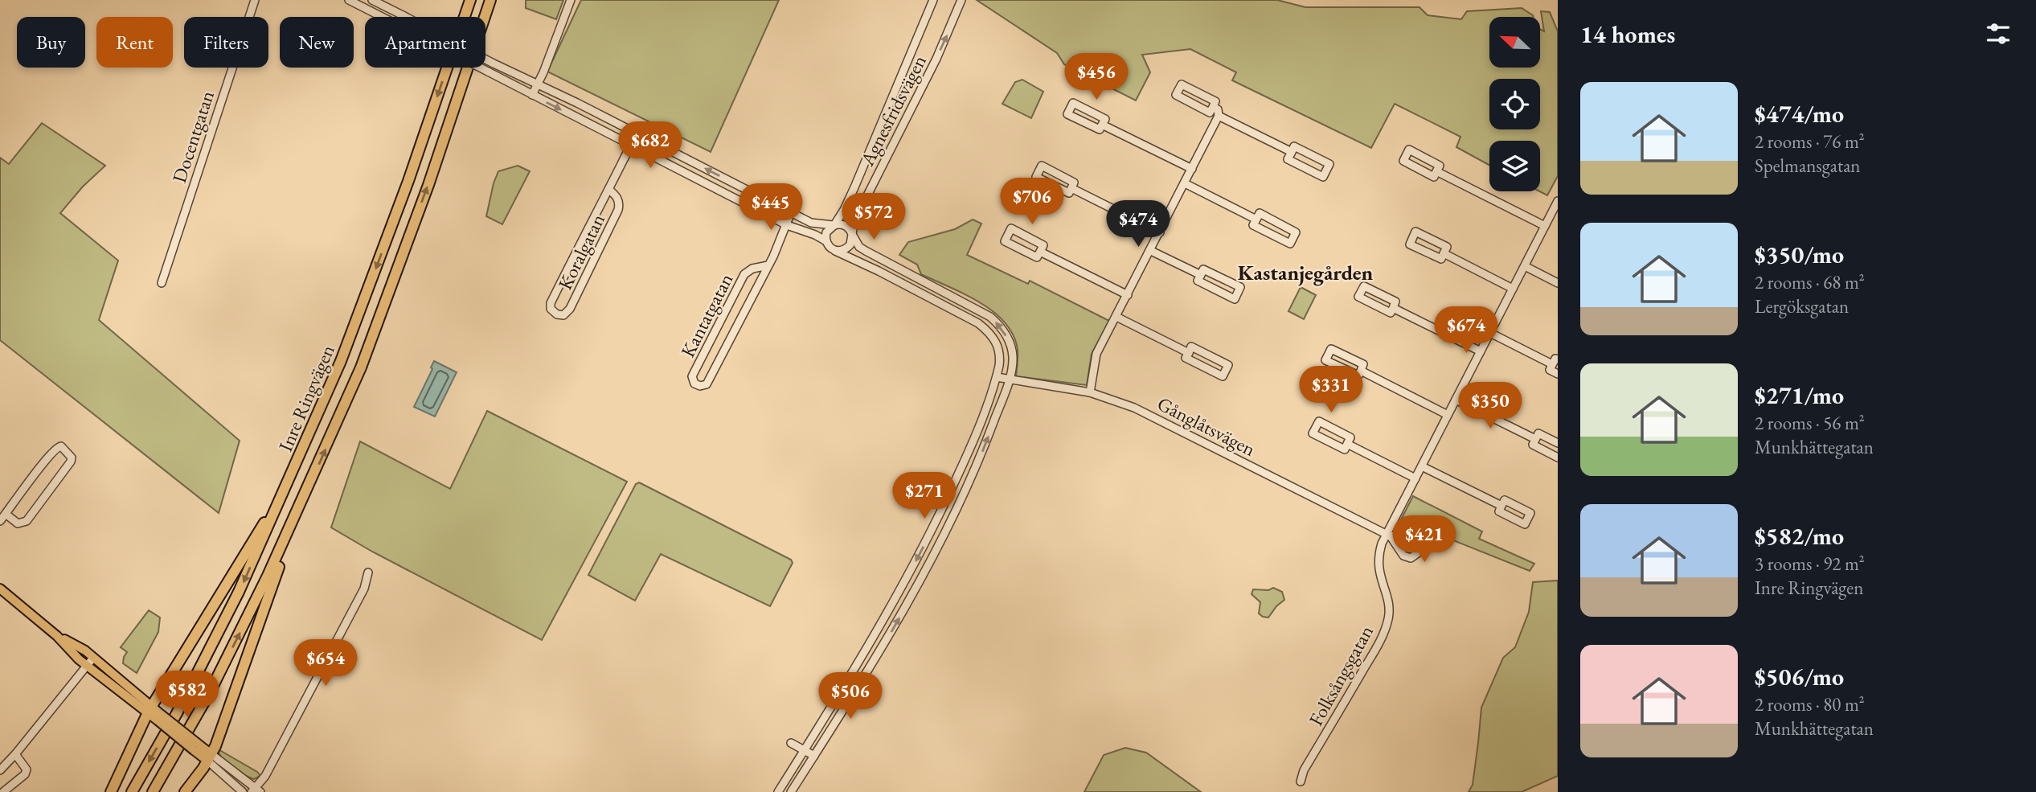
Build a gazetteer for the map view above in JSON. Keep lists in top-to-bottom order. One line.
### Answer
{"streets":{"highway":["Inre Ringvägen"],"street":["Agnesfridsvägen","Docentgatan","Koralgatan","Kantatgatan","Gånglåtsvägen","Folksångsgatan"]},"crossings":[["Gånglåtsvägen","Folksångsgatan"]],"districts":["Kastanjegården"],"north":"top left","page":{"heading":"14 homes","chip":["Buy","Rent","Filters","New","Apartment"],"price":["$456","$682","$706","$445","$572","$474","$674","$331","$350","$271","$421","$654","$582","$506"],"list":[{"name":"$474/mo","note":"2 rooms · 76 m² · Spelmansgatan"},{"name":"$350/mo","note":"2 rooms · 68 m² · Lergöksgatan"},{"name":"$271/mo","note":"2 rooms · 56 m² · Munkhättegatan"},{"name":"$582/mo","note":"3 rooms · 92 m² · Inre Ringvägen"},{"name":"$506/mo","note":"2 rooms · 80 m² · Munkhättegatan"}]}}
